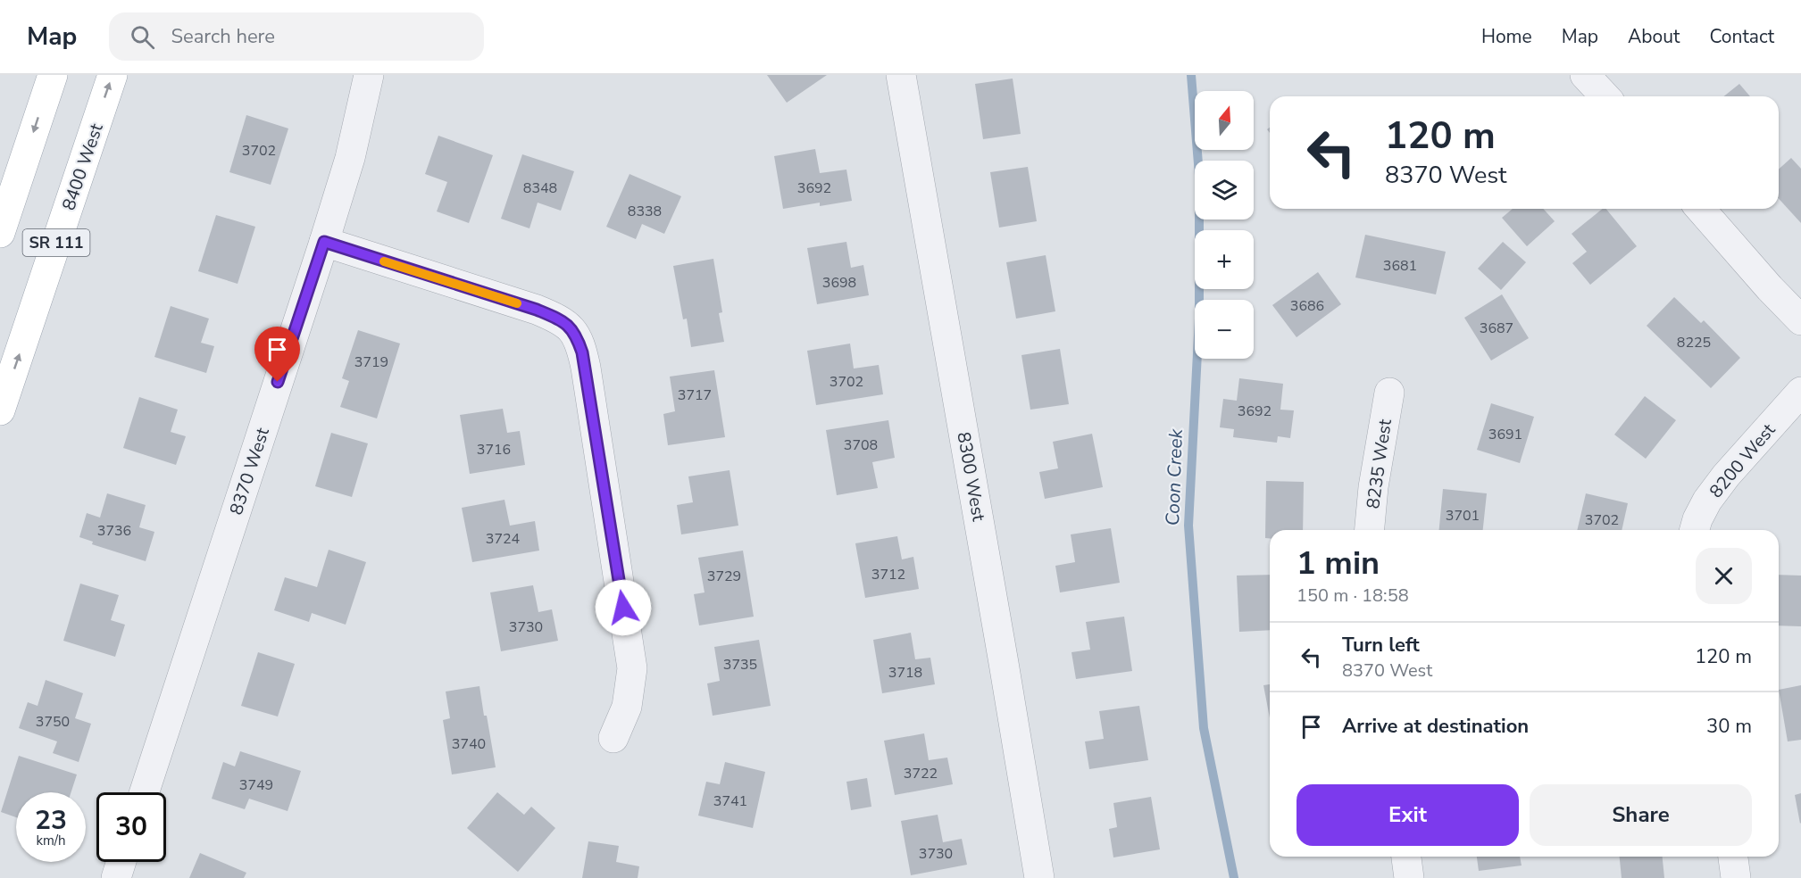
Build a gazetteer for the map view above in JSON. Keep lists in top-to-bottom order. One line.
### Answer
{"streets":{"main road":["8400 West","SR 111"],"street":["8200 West","8235 West","8370 West","8300 West"]},"water":["Coon Creek"],"house_numbers":["3702","8348","3692","8338","3681","3698","3686","3687","8225","3719","3702","3717","3692","3691","3708","3716","3701","3702","3736","3724","3712","3729","3730","3735","3718","3750","3740","3722","3749","3741","3730"],"north":"top","page":{"header":"Map","search":"Search here","nav":["Home","Map","About","Contact"],"map_buttons":["+","−"],"turn":["120 m","8370 West"],"heading":["1 min","150 m · 18:58"],"list":[{"name":"Turn left","note":"8370 West","value":"120 m"},{"name":"Arrive at destination","value":"30 m"}],"buttons":["Exit","Share"],"speed":"23 km/h","limit":"30"}}
